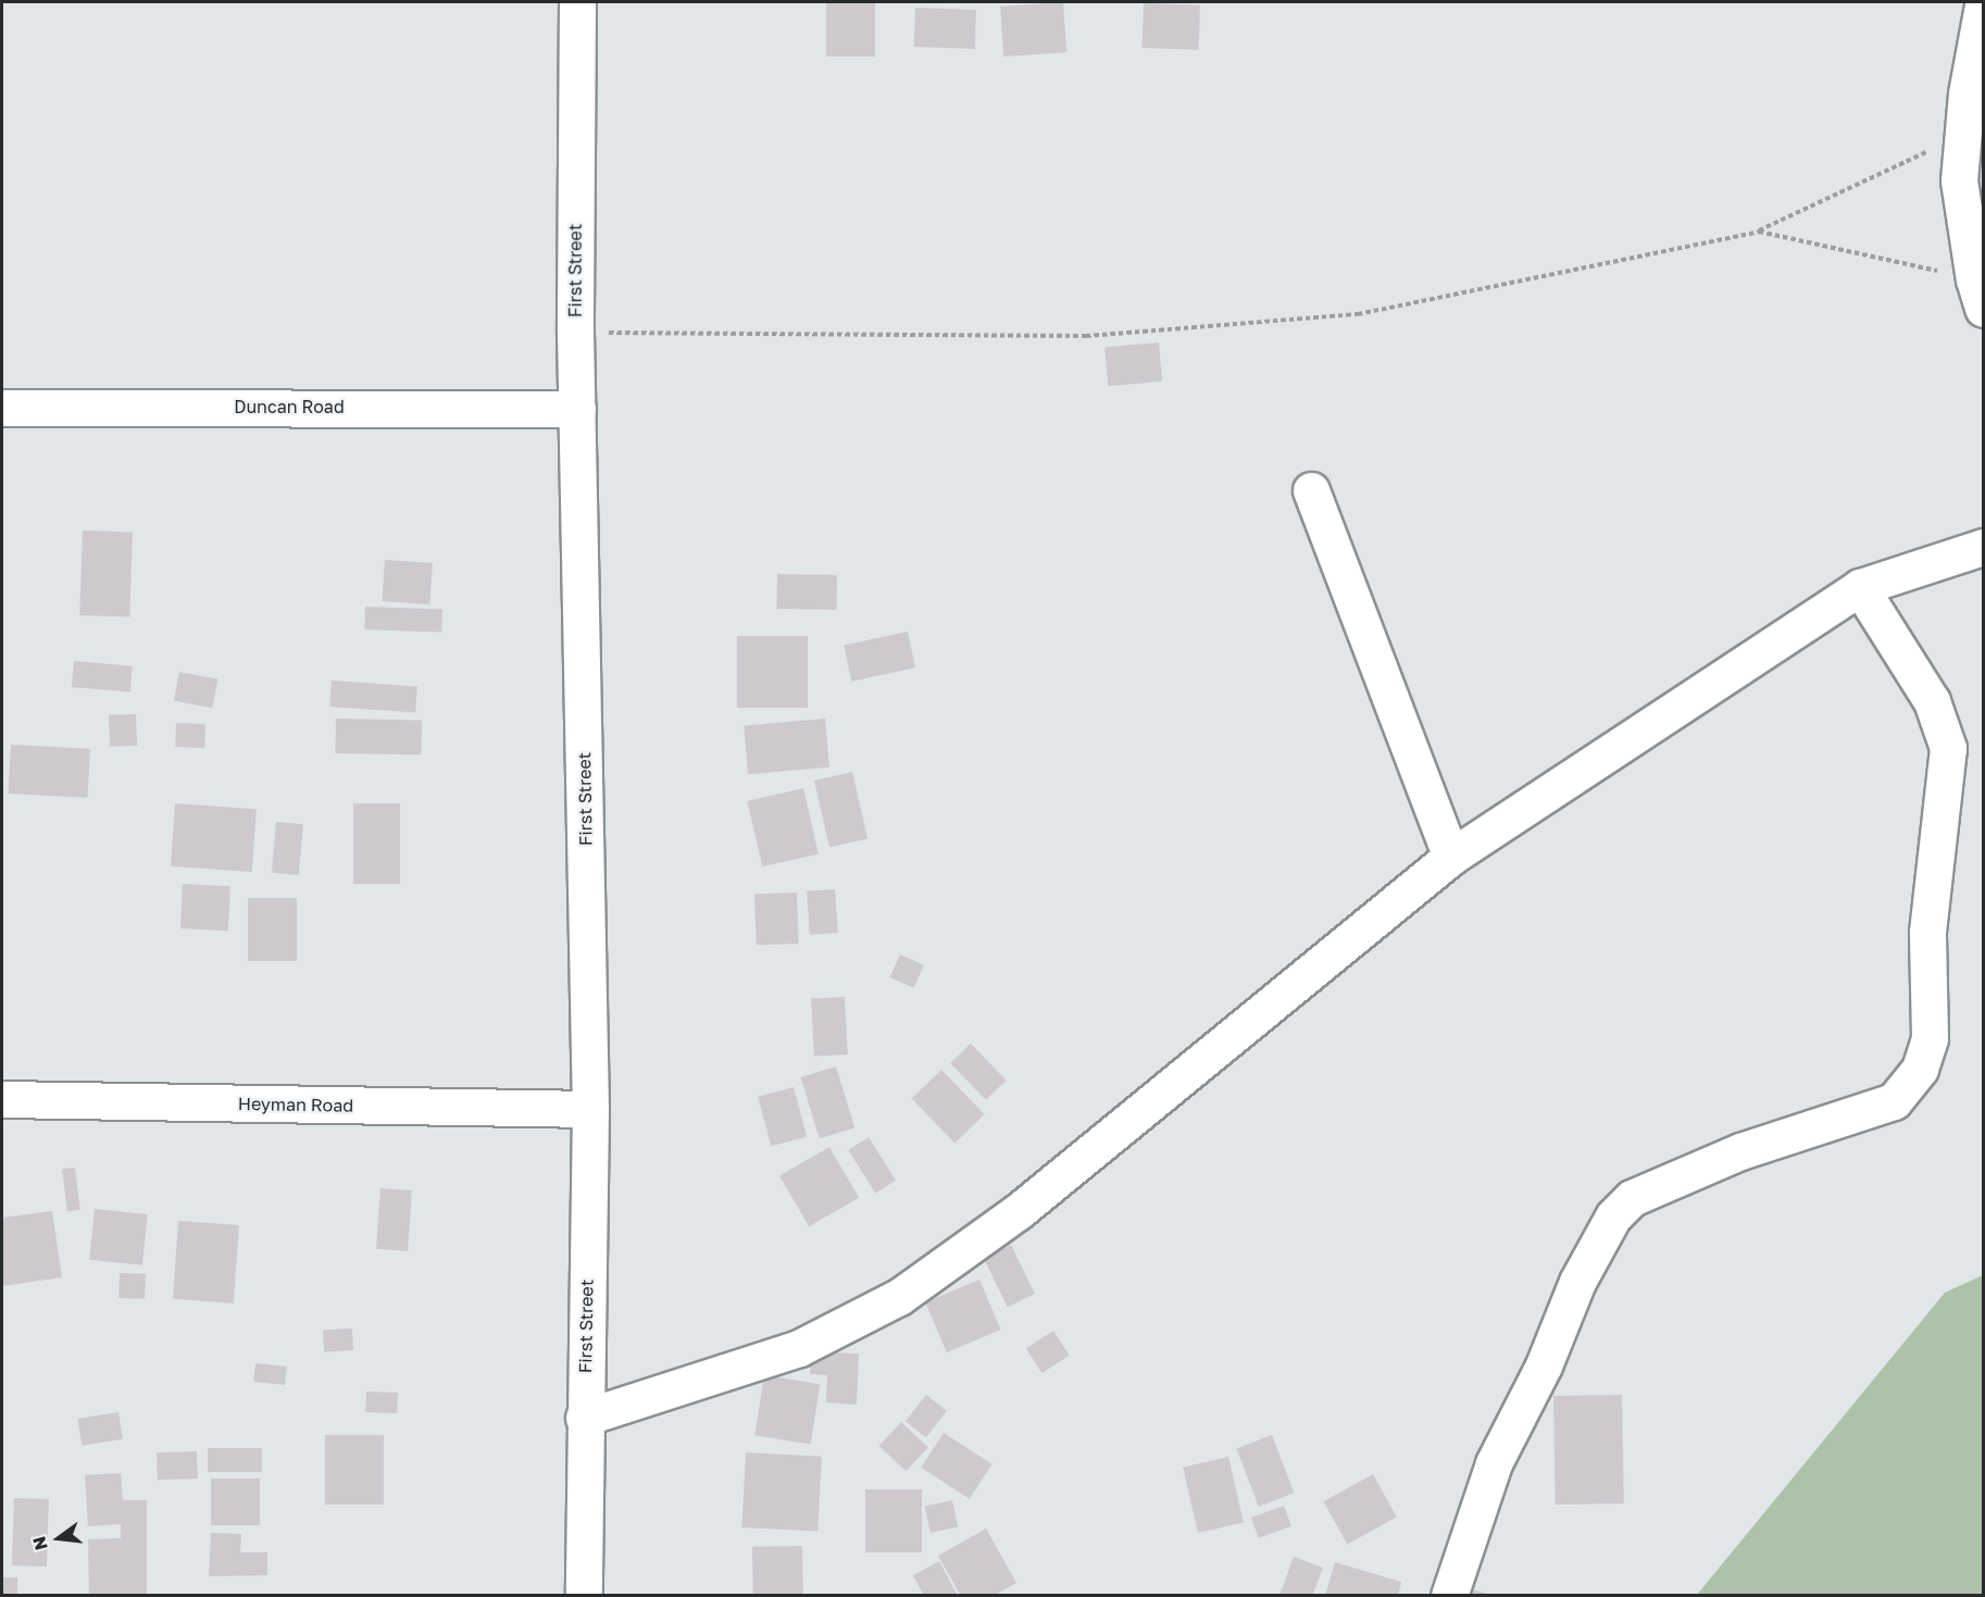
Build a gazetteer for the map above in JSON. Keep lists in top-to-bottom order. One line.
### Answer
{"streets":{"street":["First Street","Duncan Road","Heyman Road"]},"crossings":[["First Street","Duncan Road"],["First Street","Heyman Road"]],"north":"left"}
